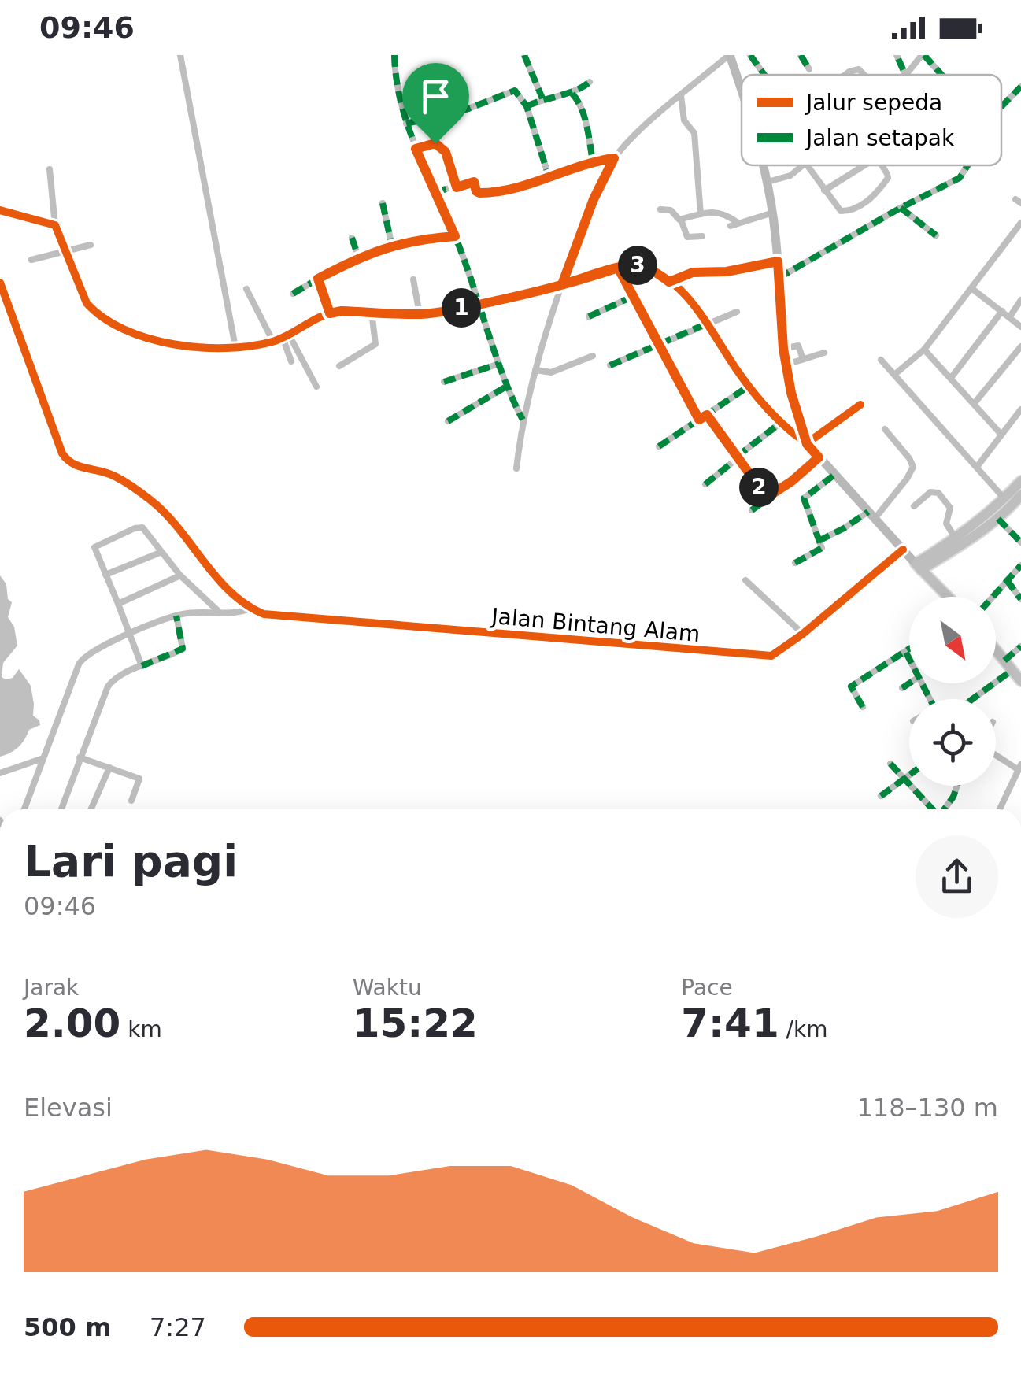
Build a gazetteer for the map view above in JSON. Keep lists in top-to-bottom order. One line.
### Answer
{"streets":{"street":["Jalan Bintang Alam"]},"legend":["Jalur sepeda","Jalan setapak"],"north":"bottom right","page":{"status":"09:46","pins":["3","1","2"],"heading":["Lari pagi","09:46"],"stats":[["Jarak","2.00 km"],["Waktu","15:22"],["Pace","7:41 /km"]],"chart":["Elevasi","118–130 m"],"list":[{"name":"500 m","note":"7:27"}]}}
